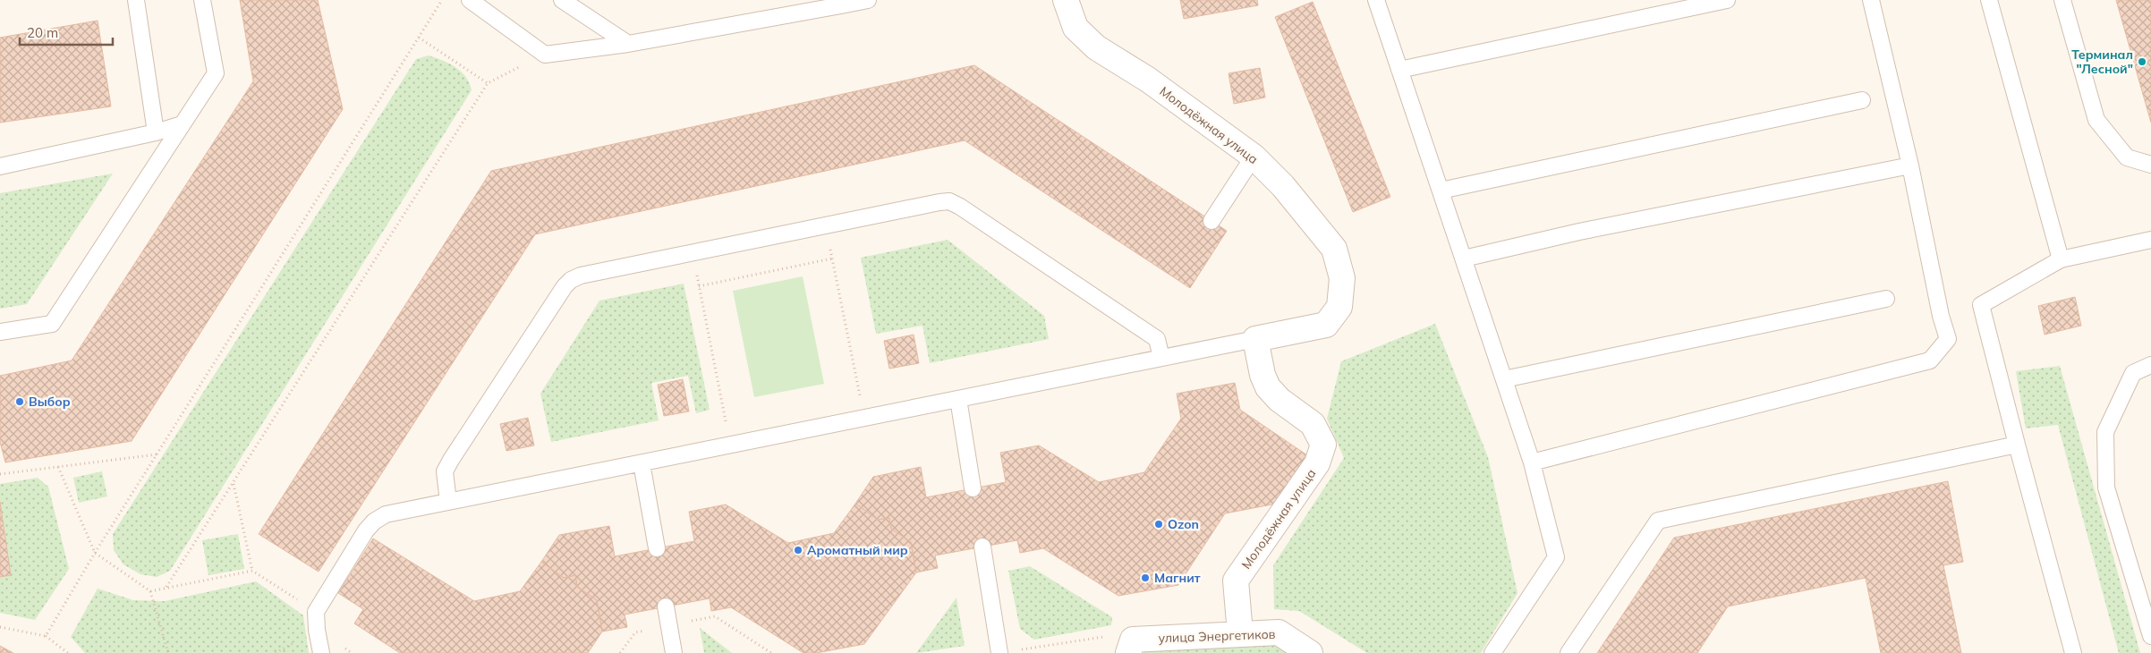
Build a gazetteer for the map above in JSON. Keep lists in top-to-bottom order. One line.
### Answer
{"streets":{"street":["Молодёжная улица","улица Энергетиков"]},"crossings":[["Молодёжная улица","улица Энергетиков"]],"places":["Терминал \"Лесной\"","Выбор","Ozon","Ароматный мир","Магнит"],"scale_bar":"20 m"}
